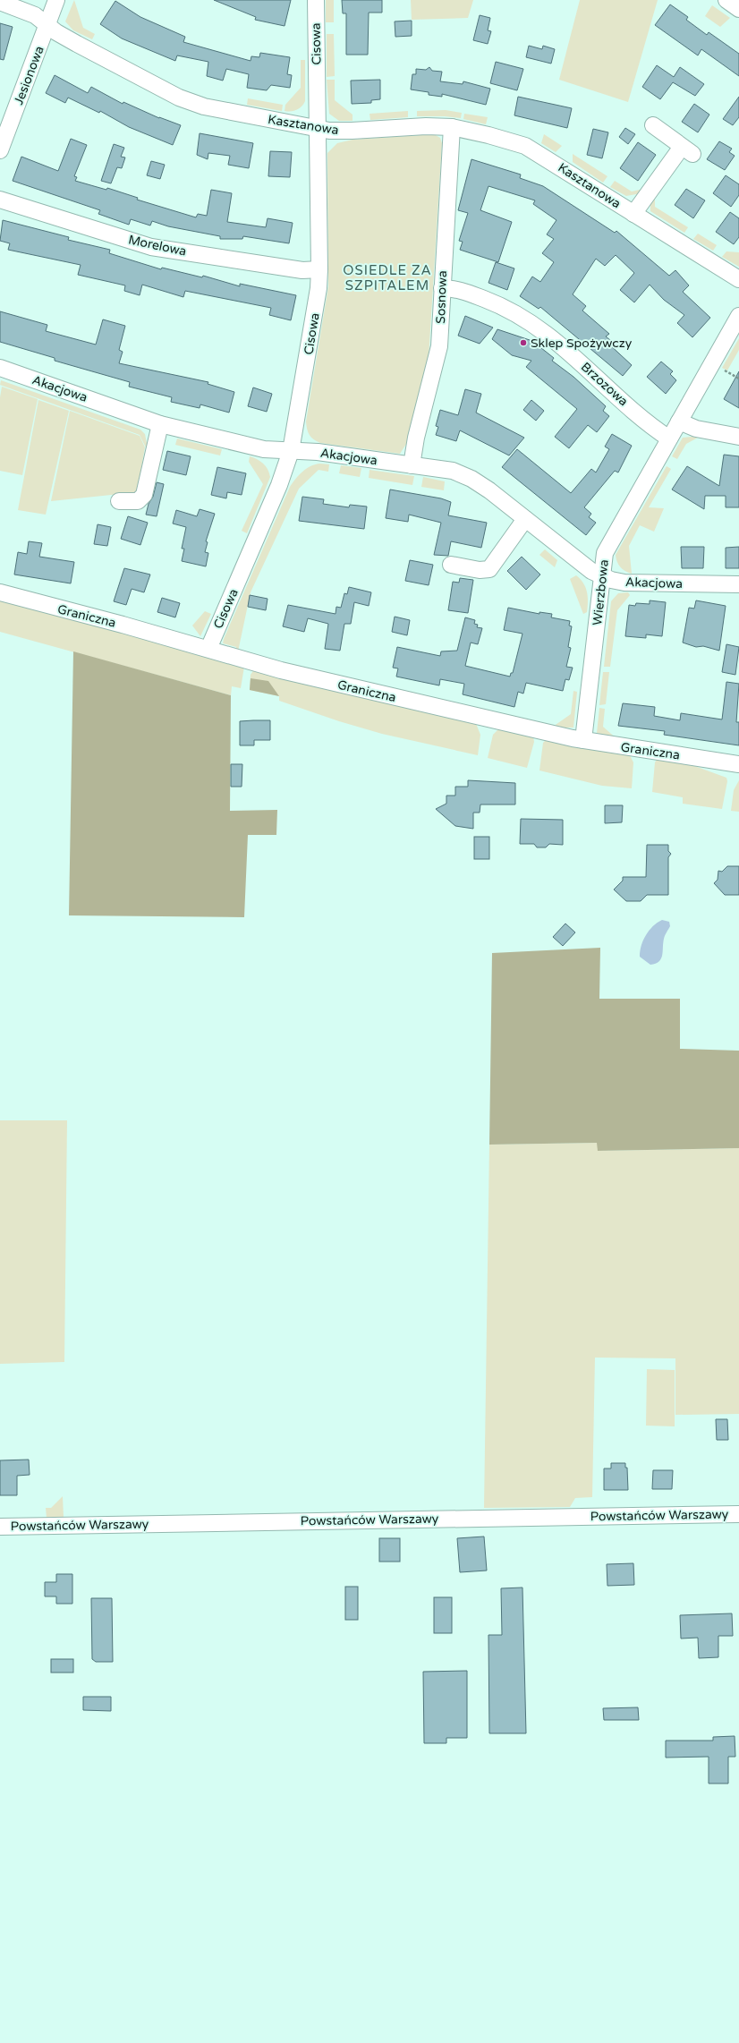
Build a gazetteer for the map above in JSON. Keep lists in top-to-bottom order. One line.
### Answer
{"streets":{"street":["Cisowa","Jesionowa","Kasztanowa","Morelowa","Sosnowa","Brzozowa","Akacjowa","Wierzbowa","Graniczna","Powstańców Warszawy"]},"crossings":[["Cisowa","Kasztanowa"],["Cisowa","Morelowa"],["Cisowa","Akacjowa"],["Cisowa","Graniczna"],["Jesionowa","Kasztanowa"],["Kasztanowa","Sosnowa"],["Sosnowa","Brzozowa"],["Sosnowa","Akacjowa"],["Brzozowa","Wierzbowa"],["Akacjowa","Wierzbowa"],["Wierzbowa","Graniczna"]],"districts":["OSIEDLE ZA SZPITALEM"],"places":["Sklep Spożywczy"]}
